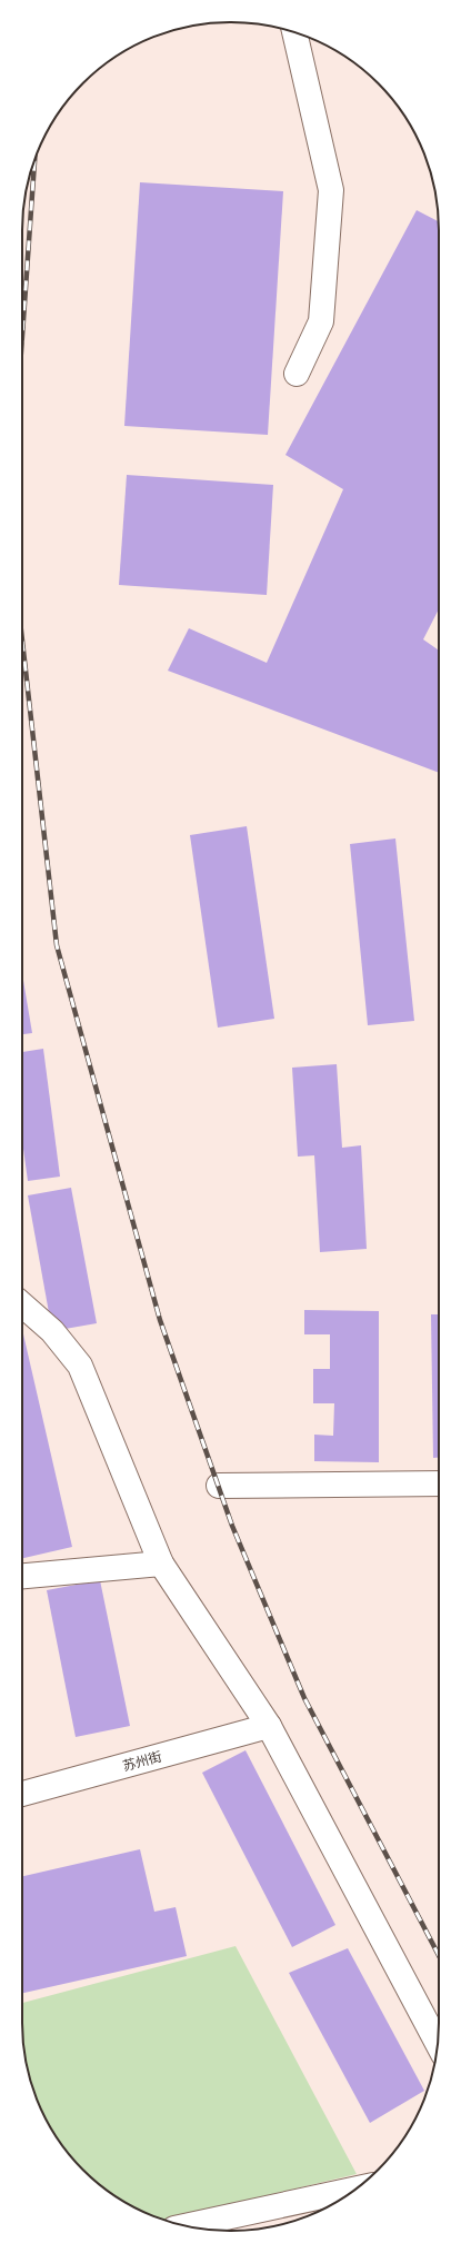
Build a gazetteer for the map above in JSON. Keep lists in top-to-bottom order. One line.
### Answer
{"streets":{"street":["苏州街"]}}
